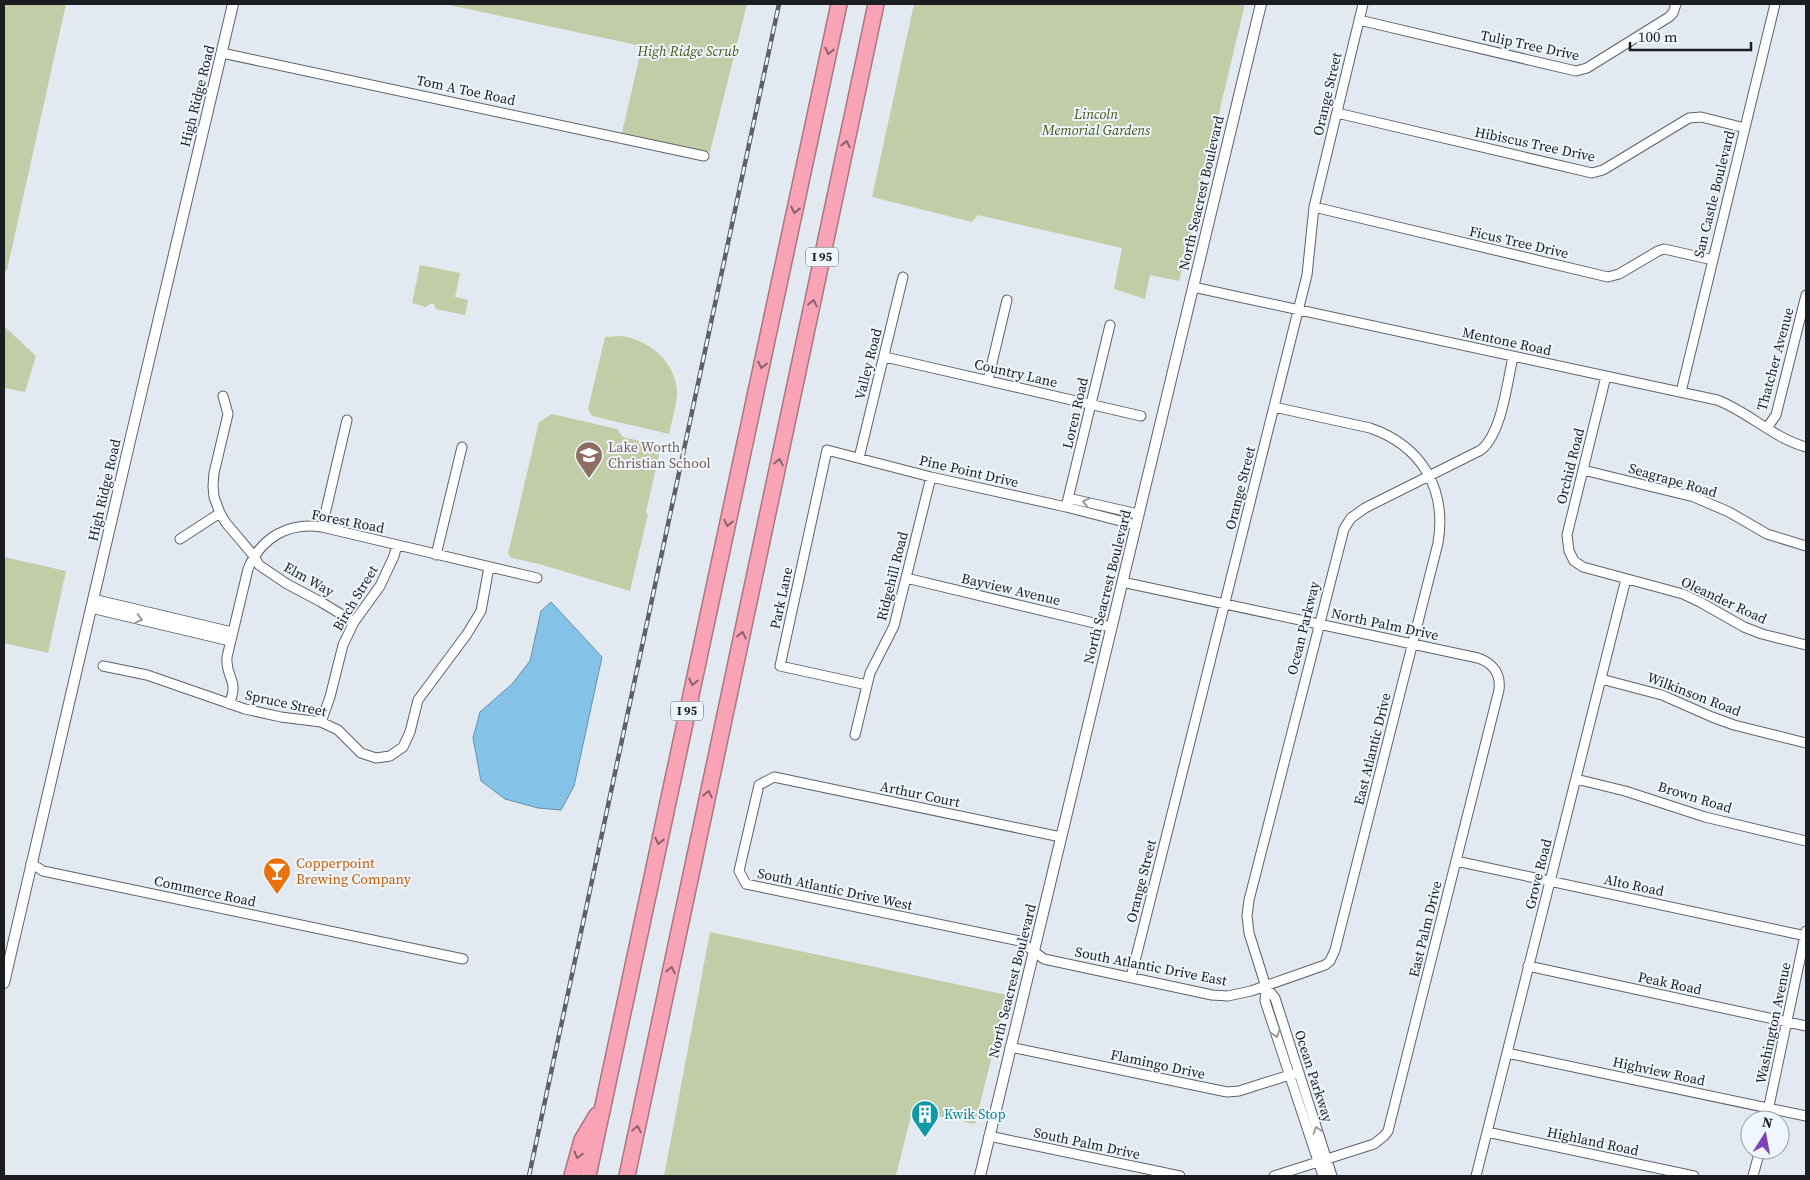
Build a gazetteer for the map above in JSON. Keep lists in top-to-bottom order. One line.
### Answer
{"streets":{"highway":["I 95"],"street":["Tulip Tree Drive","Tom A Toe Road","Orange Street","High Ridge Road","Hibiscus Tree Drive","North Seacrest Boulevard","San Castle Boulevard","Ficus Tree Drive","Mentone Road","Thatcher Avenue","Valley Road","Country Lane","Loren Road","Orchid Road","Pine Point Drive","Seagrape Road","Forest Road","Ridgehill Road","Elm Way","Bayview Avenue","Birch Street","Park Lane","Oleander Road","North Palm Drive","Ocean Parkway","Wilkinson Road","Spruce Street","East Atlantic Drive","Arthur Court","Brown Road","Grove Road","Alto Road","South Atlantic Drive West","Commerce Road","East Palm Drive","South Atlantic Drive East","Peak Road","Washington Avenue","Flamingo Drive","Highview Road","Highland Road","South Palm Drive"]},"crossings":[["Tulip Tree Drive","Orange Street"],["Tom A Toe Road","High Ridge Road"],["Orange Street","Hibiscus Tree Drive"],["Orange Street","Ficus Tree Drive"],["Orange Street","Mentone Road"],["Orange Street","North Palm Drive"],["Orange Street","East Atlantic Drive"],["Orange Street","South Atlantic Drive East"],["High Ridge Road","Commerce Road"],["Hibiscus Tree Drive","San Castle Boulevard"],["North Seacrest Boulevard","Mentone Road"],["North Seacrest Boulevard","Pine Point Drive"],["North Seacrest Boulevard","Bayview Avenue"],["North Seacrest Boulevard","North Palm Drive"],["North Seacrest Boulevard","Arthur Court"],["North Seacrest Boulevard","South Atlantic Drive West"],["North Seacrest Boulevard","South Atlantic Drive East"],["North Seacrest Boulevard","Flamingo Drive"],["North Seacrest Boulevard","South Palm Drive"],["San Castle Boulevard","Ficus Tree Drive"],["San Castle Boulevard","Mentone Road"],["Mentone Road","Thatcher Avenue"],["Mentone Road","Orchid Road"],["Mentone Road","Ocean Parkway"],["Valley Road","Country Lane"],["Valley Road","Pine Point Drive"],["Country Lane","Loren Road"],["Loren Road","Pine Point Drive"],["Orchid Road","Seagrape Road"],["Orchid Road","Oleander Road"],["Pine Point Drive","Ridgehill Road"],["Pine Point Drive","Park Lane"],["Forest Road","Elm Way"],["Forest Road","Birch Street"],["Forest Road","Spruce Street"],["Ridgehill Road","Bayview Avenue"],["Ridgehill Road","Park Lane"],["Elm Way","Birch Street"],["Birch Street","Spruce Street"],["Oleander Road","Grove Road"],["North Palm Drive","Ocean Parkway"],["North Palm Drive","East Atlantic Drive"],["North Palm Drive","East Palm Drive"],["Ocean Parkway","East Atlantic Drive"],["Ocean Parkway","East Palm Drive"],["Ocean Parkway","South Atlantic Drive East"],["Ocean Parkway","Flamingo Drive"],["Wilkinson Road","Grove Road"],["East Atlantic Drive","South Atlantic Drive East"],["Arthur Court","South Atlantic Drive West"],["Brown Road","Grove Road"],["Grove Road","Alto Road"],["Grove Road","Peak Road"],["Grove Road","Highview Road"],["Grove Road","Highland Road"],["Alto Road","East Palm Drive"],["Alto Road","Washington Avenue"],["South Atlantic Drive West","South Atlantic Drive East"],["Peak Road","Washington Avenue"],["Washington Avenue","Highview Road"]],"parks":["High Ridge Scrub","Lincoln Memorial Gardens"],"places":{"school or university":["Lake Worth Christian School"],"bar":["Copperpoint Brewing Company"],"building":["Kwik Stop"]},"scale_bar":"100 m","north":"top"}
